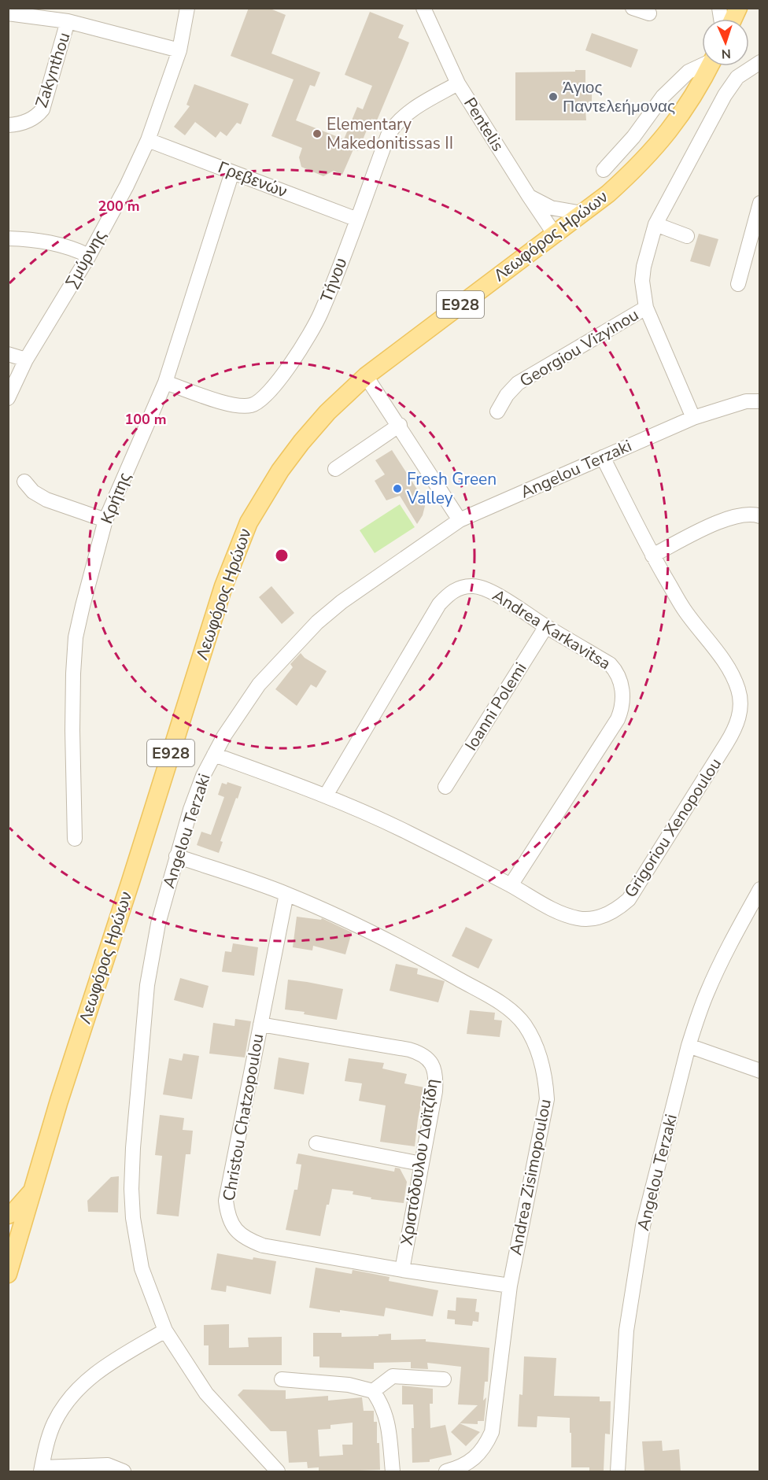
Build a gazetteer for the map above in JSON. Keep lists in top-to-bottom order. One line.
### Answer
{"streets":{"main road":["Λεωφόρος Ηρώων","E928"],"street":["Zakynthou","Pentelis","Γρεβενών","Σμύρνης","Τήνου","Georgiou Vizyinou","Angelou Terzaki","Κρήτης","Andrea Karkavitsa","Ioanni Polemi","Grigoriou Xenopoulou","Christou Chatzopoulou","Χριστόδουλου Δοϊτζίδη","Andrea Zisimopoulou"]},"crossings":[["Pentelis","Λεωφόρος Ηρώων"],["Pentelis","Τήνου"],["Γρεβενών","Σμύρνης"],["Γρεβενών","Τήνου"],["Γρεβενών","Κρήτης"],["Τήνου","Κρήτης"],["Angelou Terzaki","Grigoriou Xenopoulou"],["Angelou Terzaki","Andrea Zisimopoulou"],["Andrea Karkavitsa","Ioanni Polemi"],["Andrea Karkavitsa","Grigoriou Xenopoulou"],["Christou Chatzopoulou","Χριστόδουλου Δοϊτζίδη"],["Christou Chatzopoulou","Andrea Zisimopoulou"]],"places":["Άγιος Παντελεήμονας","Elementary Makedonitissas II","Fresh Green Valley"],"north":"bottom","rings":["200 m","100 m"]}
